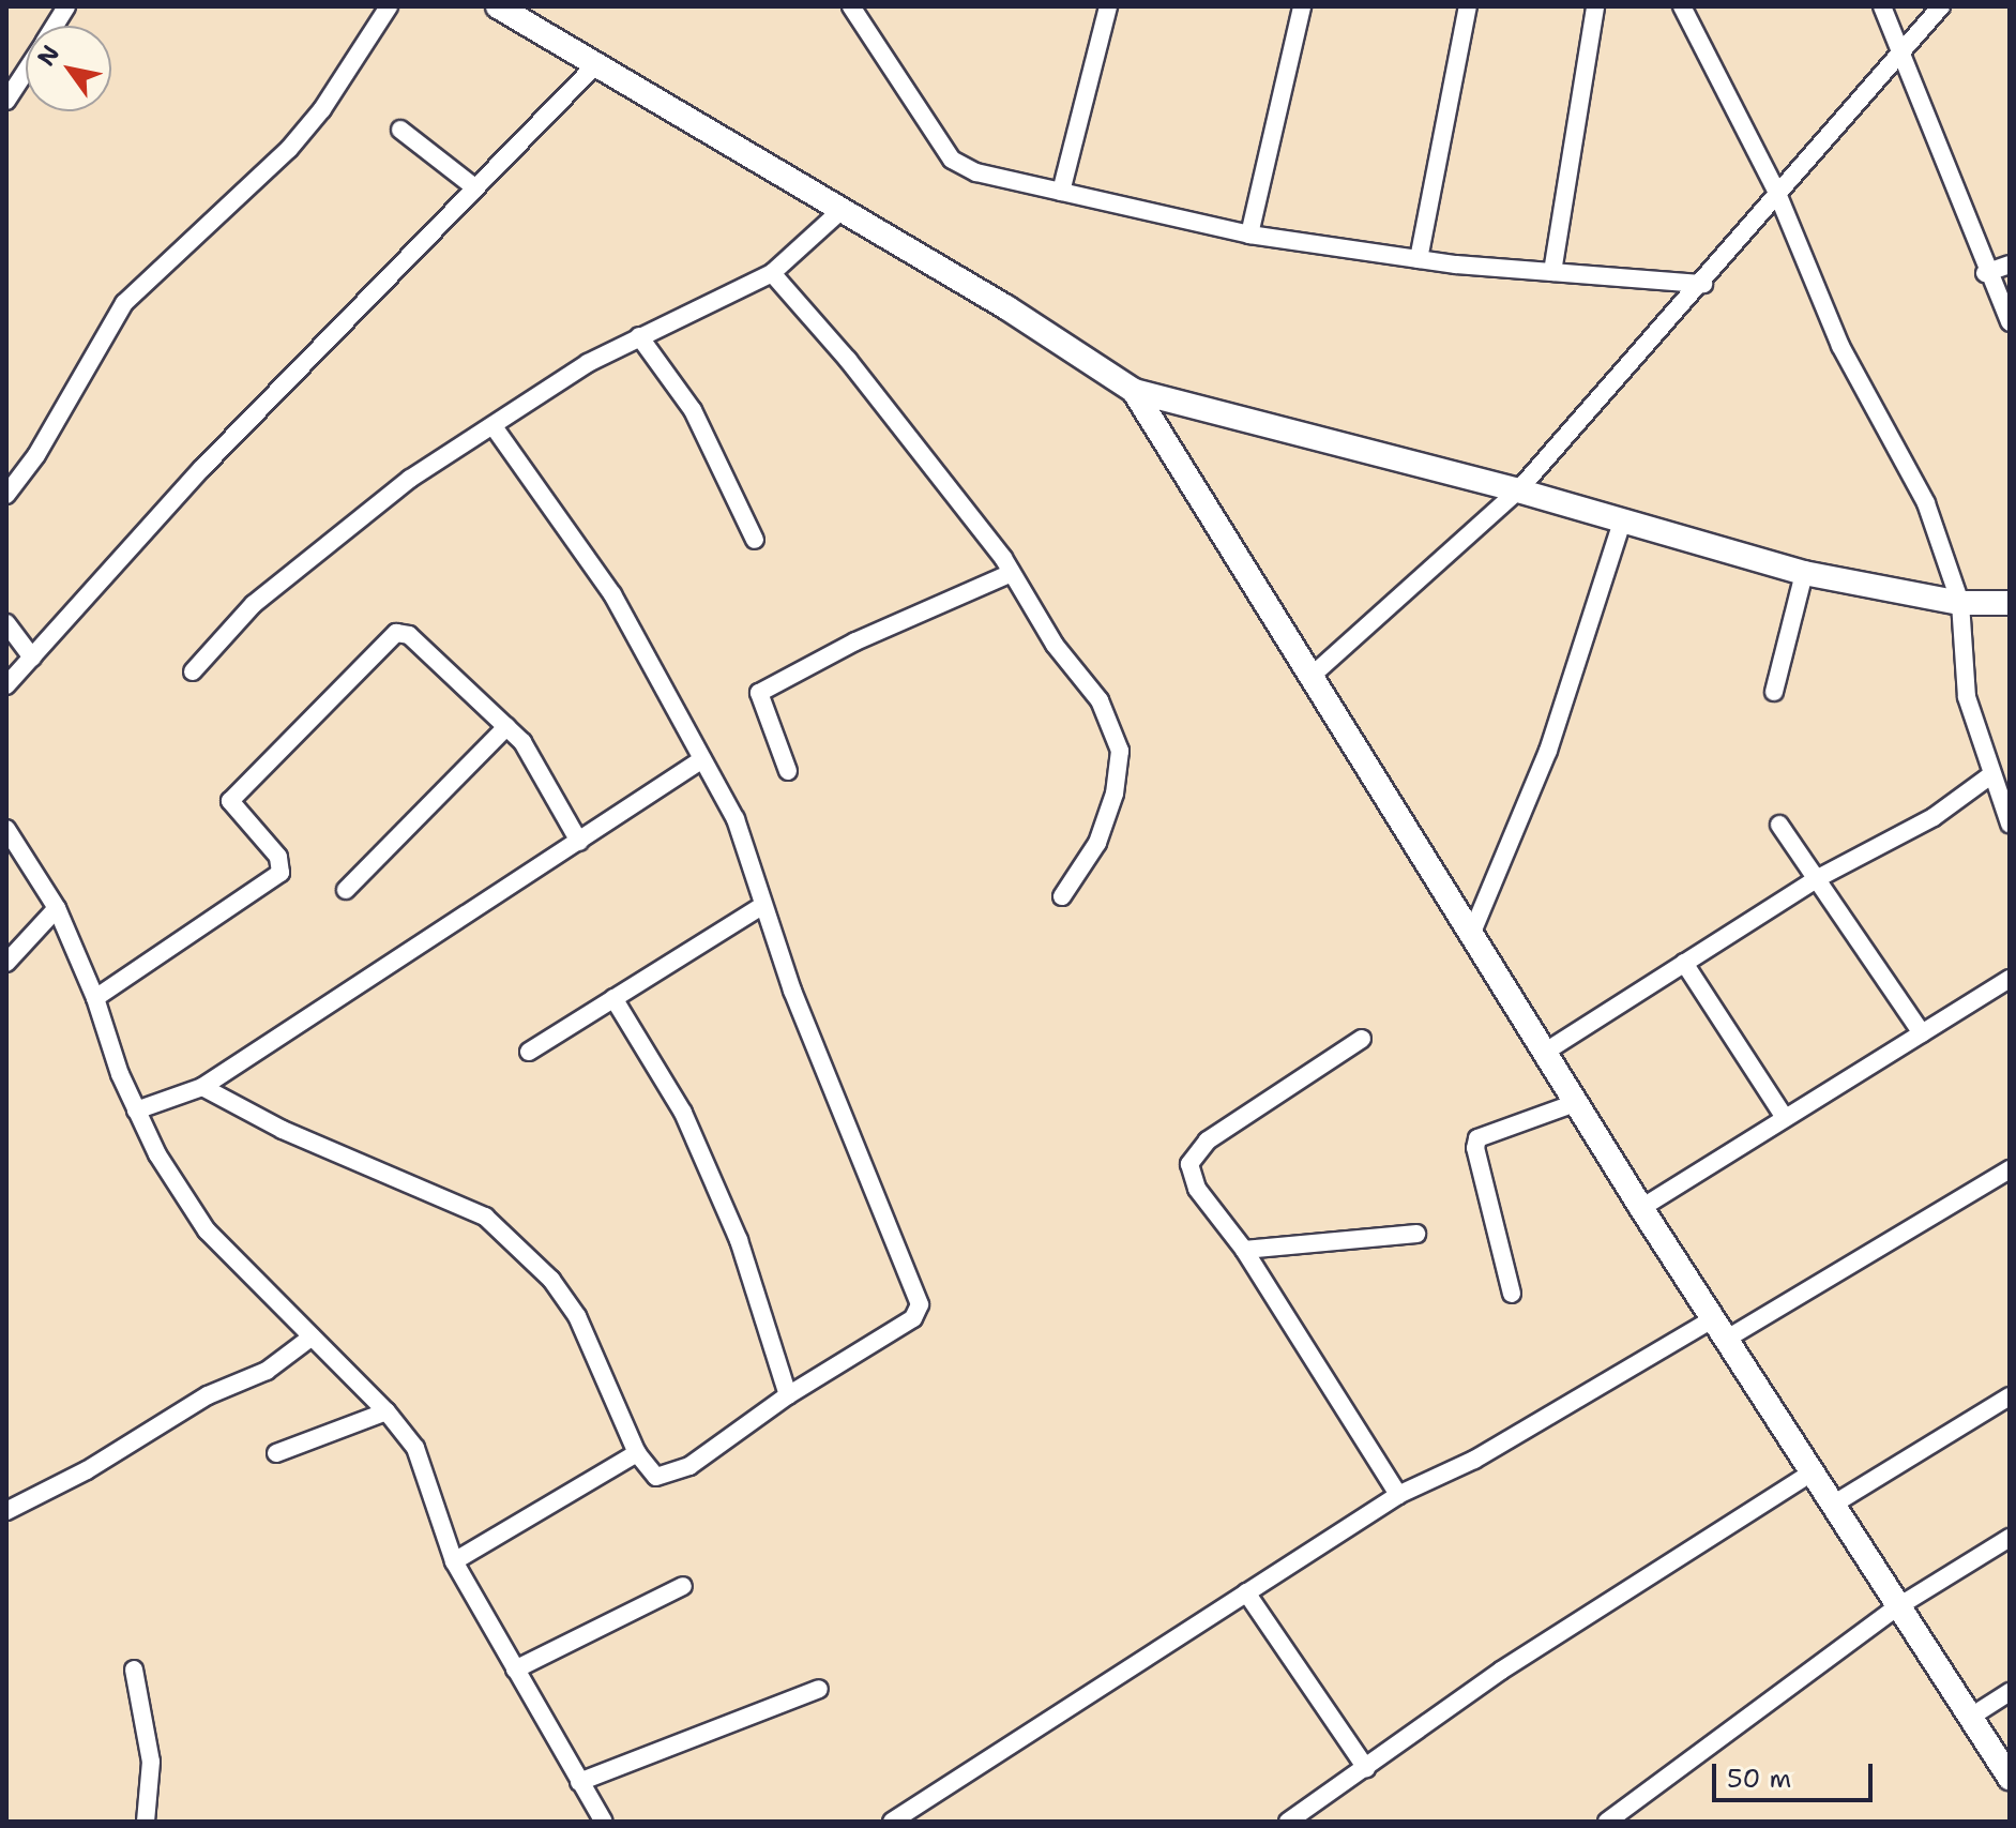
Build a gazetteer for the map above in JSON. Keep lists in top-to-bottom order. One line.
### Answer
{"scale_bar":"50 m","north":"top left"}
